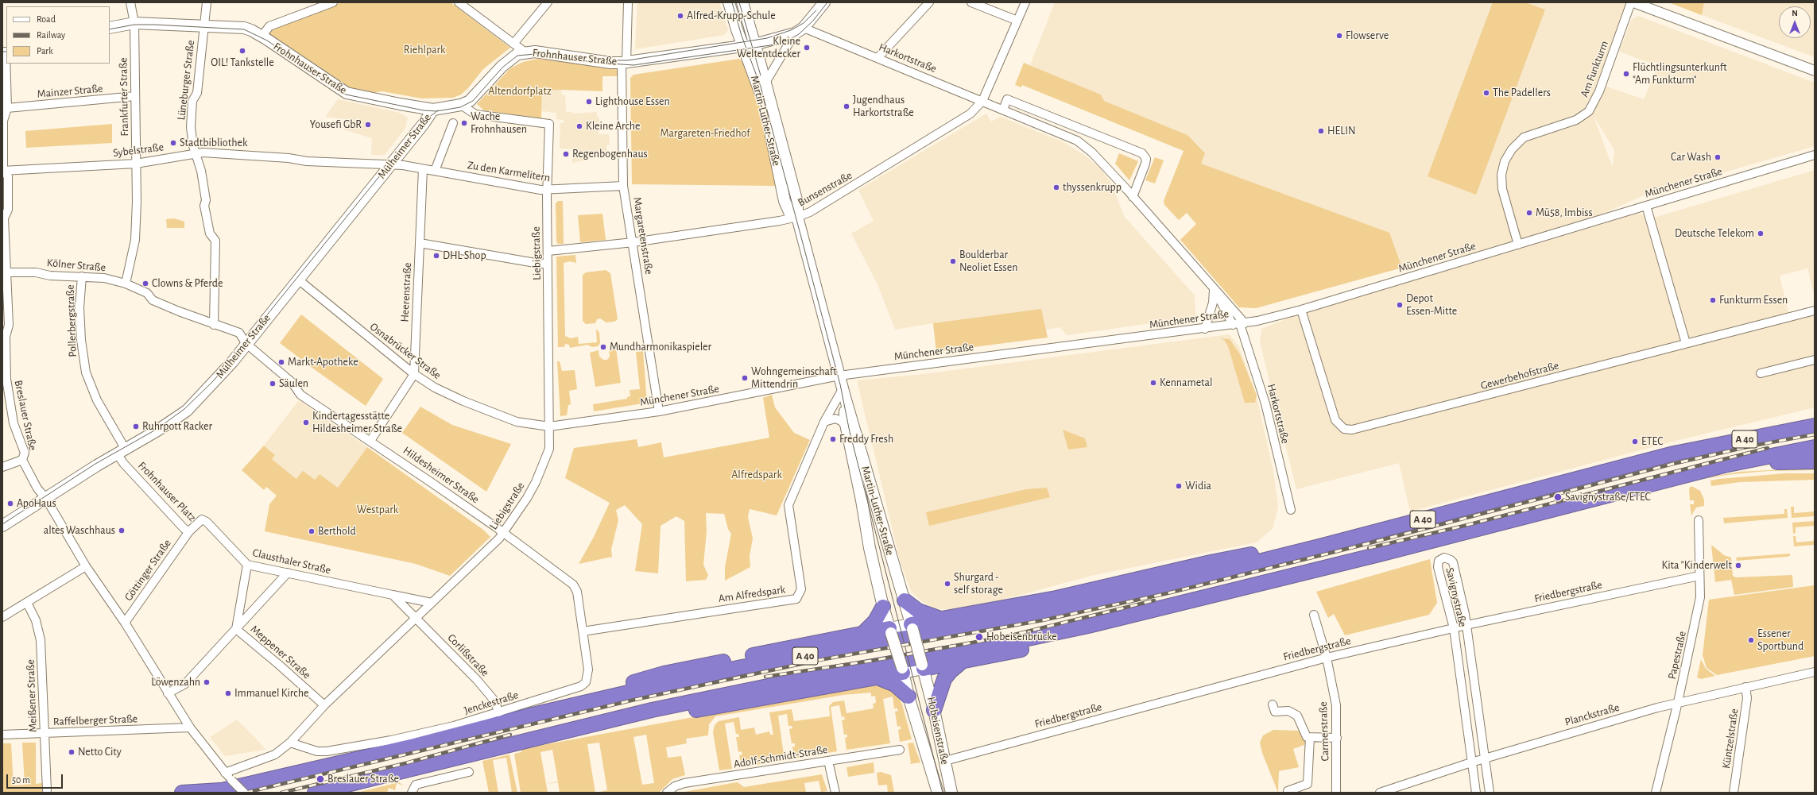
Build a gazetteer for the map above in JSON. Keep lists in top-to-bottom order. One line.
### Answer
{"streets":{"highway":["A 40"],"main road":["Frohnhauser Straße","Martin-Luther-Straße","Mülheimer Straße","Hobeisenstraße"],"street":["Harkortstraße","Am Funkturm","Lüneburger Straße","Mainzer Straße","Frankfurter Straße","Sybelstraße","Zu den Karmelitern","Münchener Straße","Bunsenstraße","Margaretenstraße","Liebigstraße","Kölner Straße","Heerenstraße","Pollerbergstraße","Osnabrücker Straße","Gewerbehofstraße","Breslauer Straße","Hildesheimer Straße","Frohnhauser Platz","Clausthaler Straße","Göttinger Straße","Friedbergstraße","Am Alfredspark","Savignystraße","Meppener Straße","Corlißstraße","Papestraße","Meißener Straße","Jenckestraße","Planckstraße","Raffelberger Straße","Carmerstraße","Küntzelstraße","Adolf-Schmidt-Straße"]},"crossings":[["Frohnhauser Straße","Harkortstraße"],["Frohnhauser Straße","Lüneburger Straße"],["Frohnhauser Straße","Frankfurter Straße"],["Frohnhauser Straße","Martin-Luther-Straße"],["Frohnhauser Straße","Mülheimer Straße"],["Frohnhauser Straße","Margaretenstraße"],["Frohnhauser Straße","Liebigstraße"],["Harkortstraße","Münchener Straße"],["Harkortstraße","Bunsenstraße"],["Am Funkturm","Münchener Straße"],["Lüneburger Straße","Sybelstraße"],["Lüneburger Straße","Kölner Straße"],["Mainzer Straße","Frankfurter Straße"],["Mainzer Straße","Breslauer Straße"],["Frankfurter Straße","Sybelstraße"],["Frankfurter Straße","Kölner Straße"],["Martin-Luther-Straße","Münchener Straße"],["Martin-Luther-Straße","Bunsenstraße"],["Martin-Luther-Straße","Am Alfredspark"],["Martin-Luther-Straße","Hobeisenstraße"],["Mülheimer Straße","Sybelstraße"],["Mülheimer Straße","Zu den Karmelitern"],["Mülheimer Straße","Kölner Straße"],["Mülheimer Straße","Pollerbergstraße"],["Mülheimer Straße","Osnabrücker Straße"],["Mülheimer Straße","Breslauer Straße"],["Mülheimer Straße","Hildesheimer Straße"],["Mülheimer Straße","Frohnhauser Platz"],["Sybelstraße","Zu den Karmelitern"],["Sybelstraße","Breslauer Straße"],["Zu den Karmelitern","Margaretenstraße"],["Zu den Karmelitern","Liebigstraße"],["Zu den Karmelitern","Heerenstraße"],["Münchener Straße","Margaretenstraße"],["Münchener Straße","Liebigstraße"],["Münchener Straße","Osnabrücker Straße"],["Münchener Straße","Gewerbehofstraße"],["Bunsenstraße","Margaretenstraße"],["Bunsenstraße","Liebigstraße"],["Liebigstraße","Osnabrücker Straße"],["Liebigstraße","Breslauer Straße"],["Liebigstraße","Hildesheimer Straße"],["Liebigstraße","Clausthaler Straße"],["Liebigstraße","Meppener Straße"],["Liebigstraße","Corlißstraße"],["Liebigstraße","Jenckestraße"],["Kölner Straße","Pollerbergstraße"],["Kölner Straße","Breslauer Straße"],["Kölner Straße","Hildesheimer Straße"],["Heerenstraße","Osnabrücker Straße"],["Pollerbergstraße","Frohnhauser Platz"],["Breslauer Straße","A 40"],["Breslauer Straße","Göttinger Straße"],["Breslauer Straße","Raffelberger Straße"],["Frohnhauser Platz","Clausthaler Straße"],["Frohnhauser Platz","Göttinger Straße"],["Friedbergstraße","Savignystraße"],["Friedbergstraße","Papestraße"],["Friedbergstraße","Hobeisenstraße"],["Friedbergstraße","Carmerstraße"],["Am Alfredspark","Jenckestraße"],["Savignystraße","Planckstraße"],["Corlißstraße","Jenckestraße"],["Papestraße","Planckstraße"],["Meißener Straße","Raffelberger Straße"],["Planckstraße","Küntzelstraße"]],"parks":["Riehlpark","Altendorfplatz","Margareten-Friedhof","Alfredspark","Westpark"],"places":["Alfred-Krupp-Schule","Flowserve","Kleine Weltentdecker","OIL! Tankstelle","Flüchtlingsunterkunft \"Am Funkturm\"","The Padellers","Lighthouse Essen","Jugendhaus Harkortstraße","Wache Frohnhausen","Yousefi GbR","Kleine Arche","HELIN","Stadtbibliothek","Regenbogenhaus","Car Wash","thyssenkrupp","Mü58, Imbiss","Deutsche Telekom","DHL Shop","Boulderbar Neoliet Essen","Clowns & Pferde","Funkturm Essen","Depot Essen-Mitte","Mundharmonikaspieler","Markt-Apotheke","Wohngemeinschaft Mittendrin","Kennametal","Säulen","Kindertagesstätte Hildesheimer Straße","Ruhrpott Racker","Freddy Fresh","ETEC","Widia","Savignystraße/ETEC","ApoHaus","altes Waschhaus","Berthold","Kita \"Kinderwelt","Shurgard - self storage","Hobeisenbrücke","Essener Sportbund","Löwenzahn","Immanuel Kirche","Netto City","Breslauer Straße"],"legend":["Road","Railway","Park"],"scale_bar":"50 m","north":"top"}
